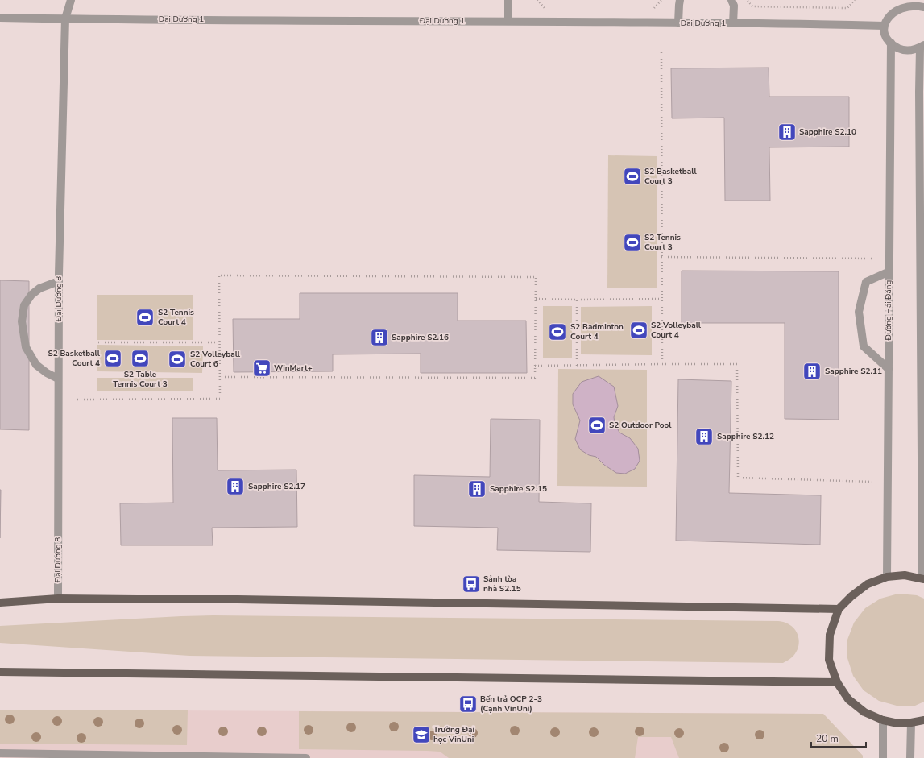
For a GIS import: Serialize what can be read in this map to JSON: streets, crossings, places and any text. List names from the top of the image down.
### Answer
{
  "streets": {
    "street": ["Đại Dương 1", "Đại Dương 8", "Đường Hải Đăng"]
  },
  "crossings": [
    ["Đại Dương 1", "Đại Dương 8"]
  ],
  "places": {
    "building": [
      "Sapphire S2.10",
      "Sapphire S2.16",
      "Sapphire S2.11",
      "Sapphire S2.12",
      "Sapphire S2.17",
      "Sapphire S2.15"
    ],
    "sports": [
      "S2 Basketball Court 3",
      "S2 Tennis Court 3",
      "S2 Tennis Court 4",
      "S2 Volleyball Court 4",
      "S2 Badminton Court 4",
      "S2 Basketball Court 4",
      "S2 Table Tennis Court 3",
      "S2 Volleyball Court 6",
      "S2 Outdoor Pool"
    ],
    "supermarket": ["WinMart+"],
    "bus stop": ["Sảnh tòa nhà S2.15", "Bến trả OCP 2-3 (Cạnh VinUni)"],
    "school or university": ["Trường Đại học VinUni"]
  },
  "scale_bar": "20 m"
}
